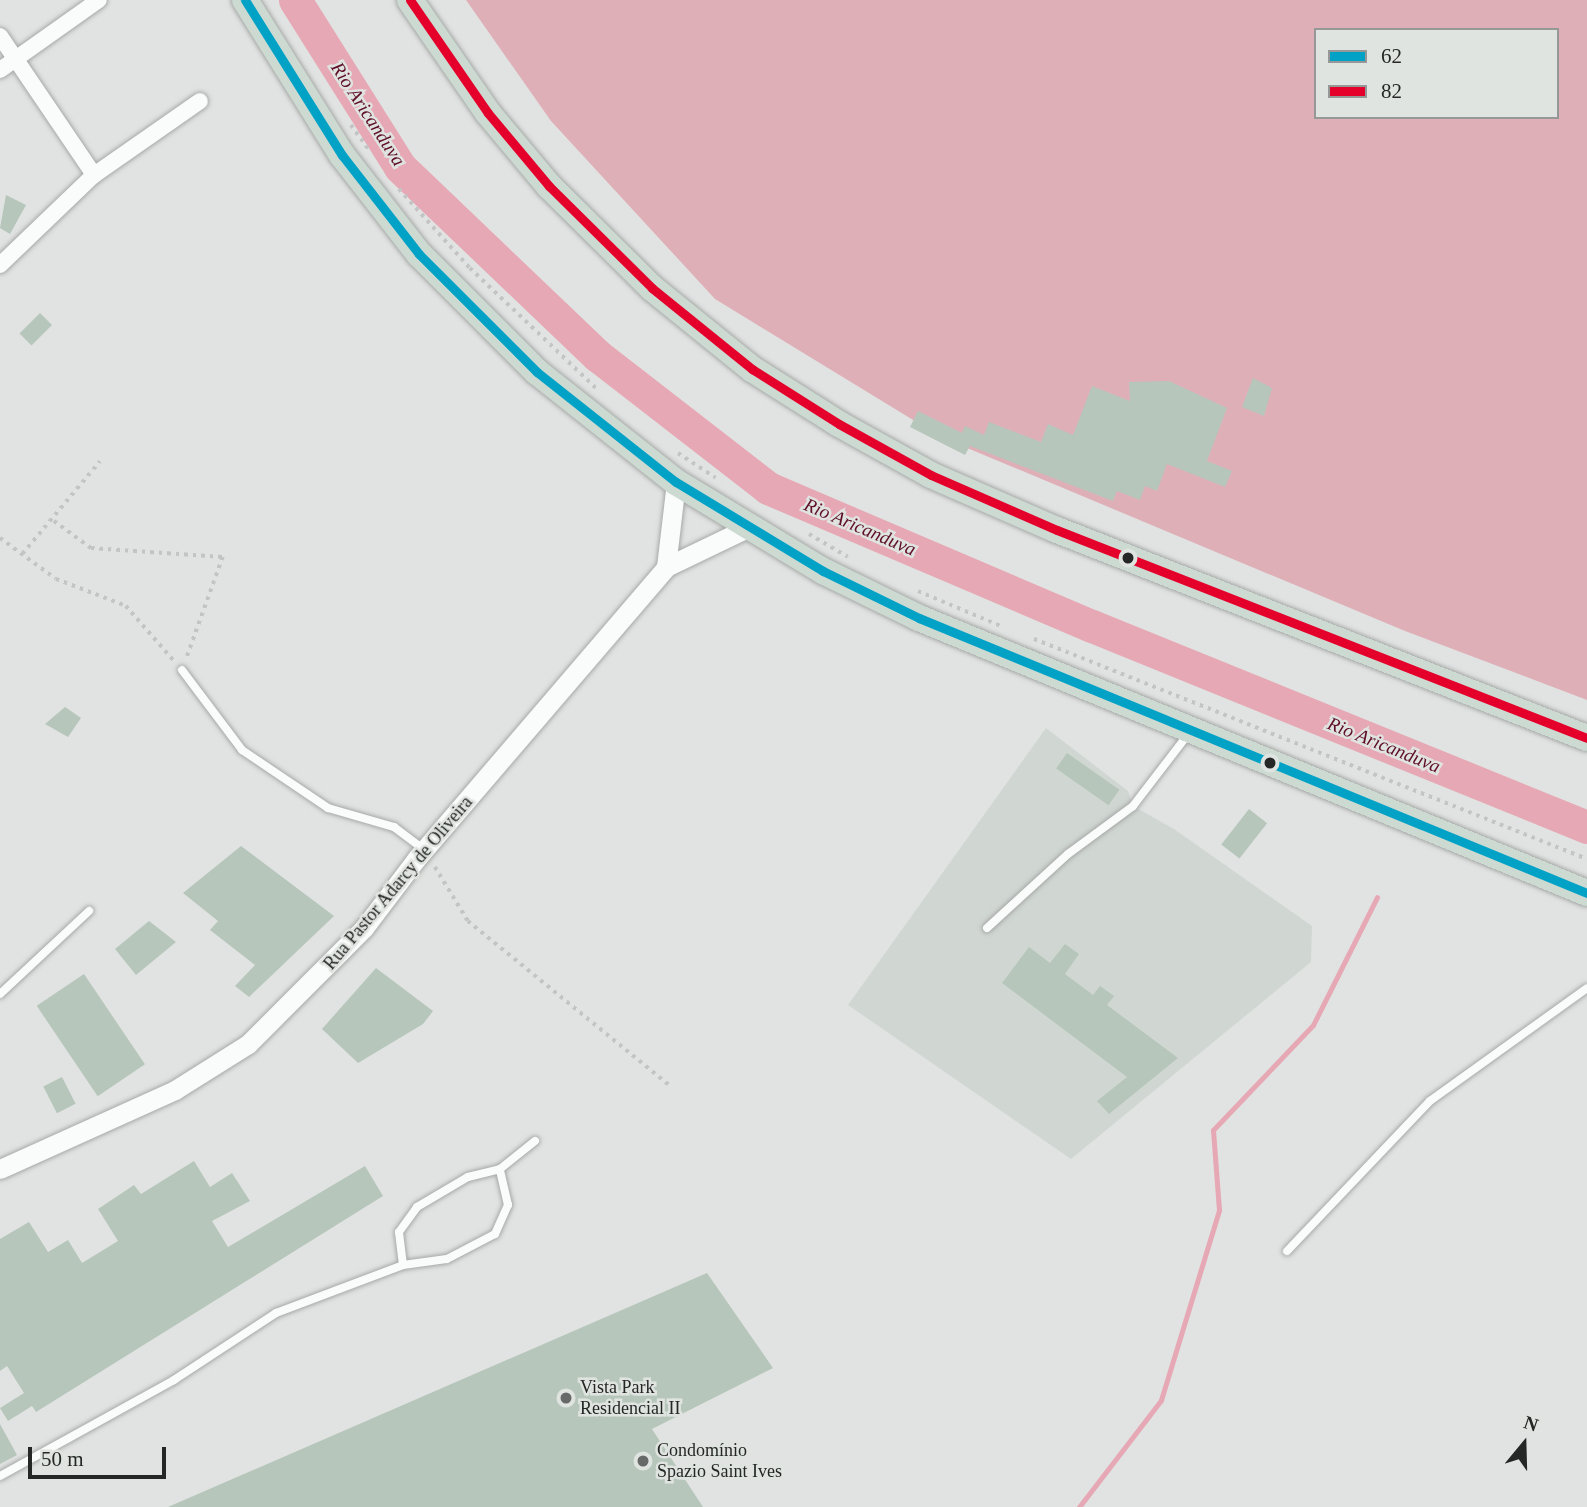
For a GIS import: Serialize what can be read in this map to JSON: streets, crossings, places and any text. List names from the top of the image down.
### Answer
{
  "streets": {
    "street": ["Rua Pastor Adarcy de Oliveira"]
  },
  "water": ["Rio Aricanduva"],
  "places": ["Vista Park Residencial II", "Condomínio Spazio Saint Ives"],
  "lines": ["transit line 62", "transit line 82"],
  "legend": ["62", "82"],
  "scale_bar": "50 m",
  "north": "top"
}
